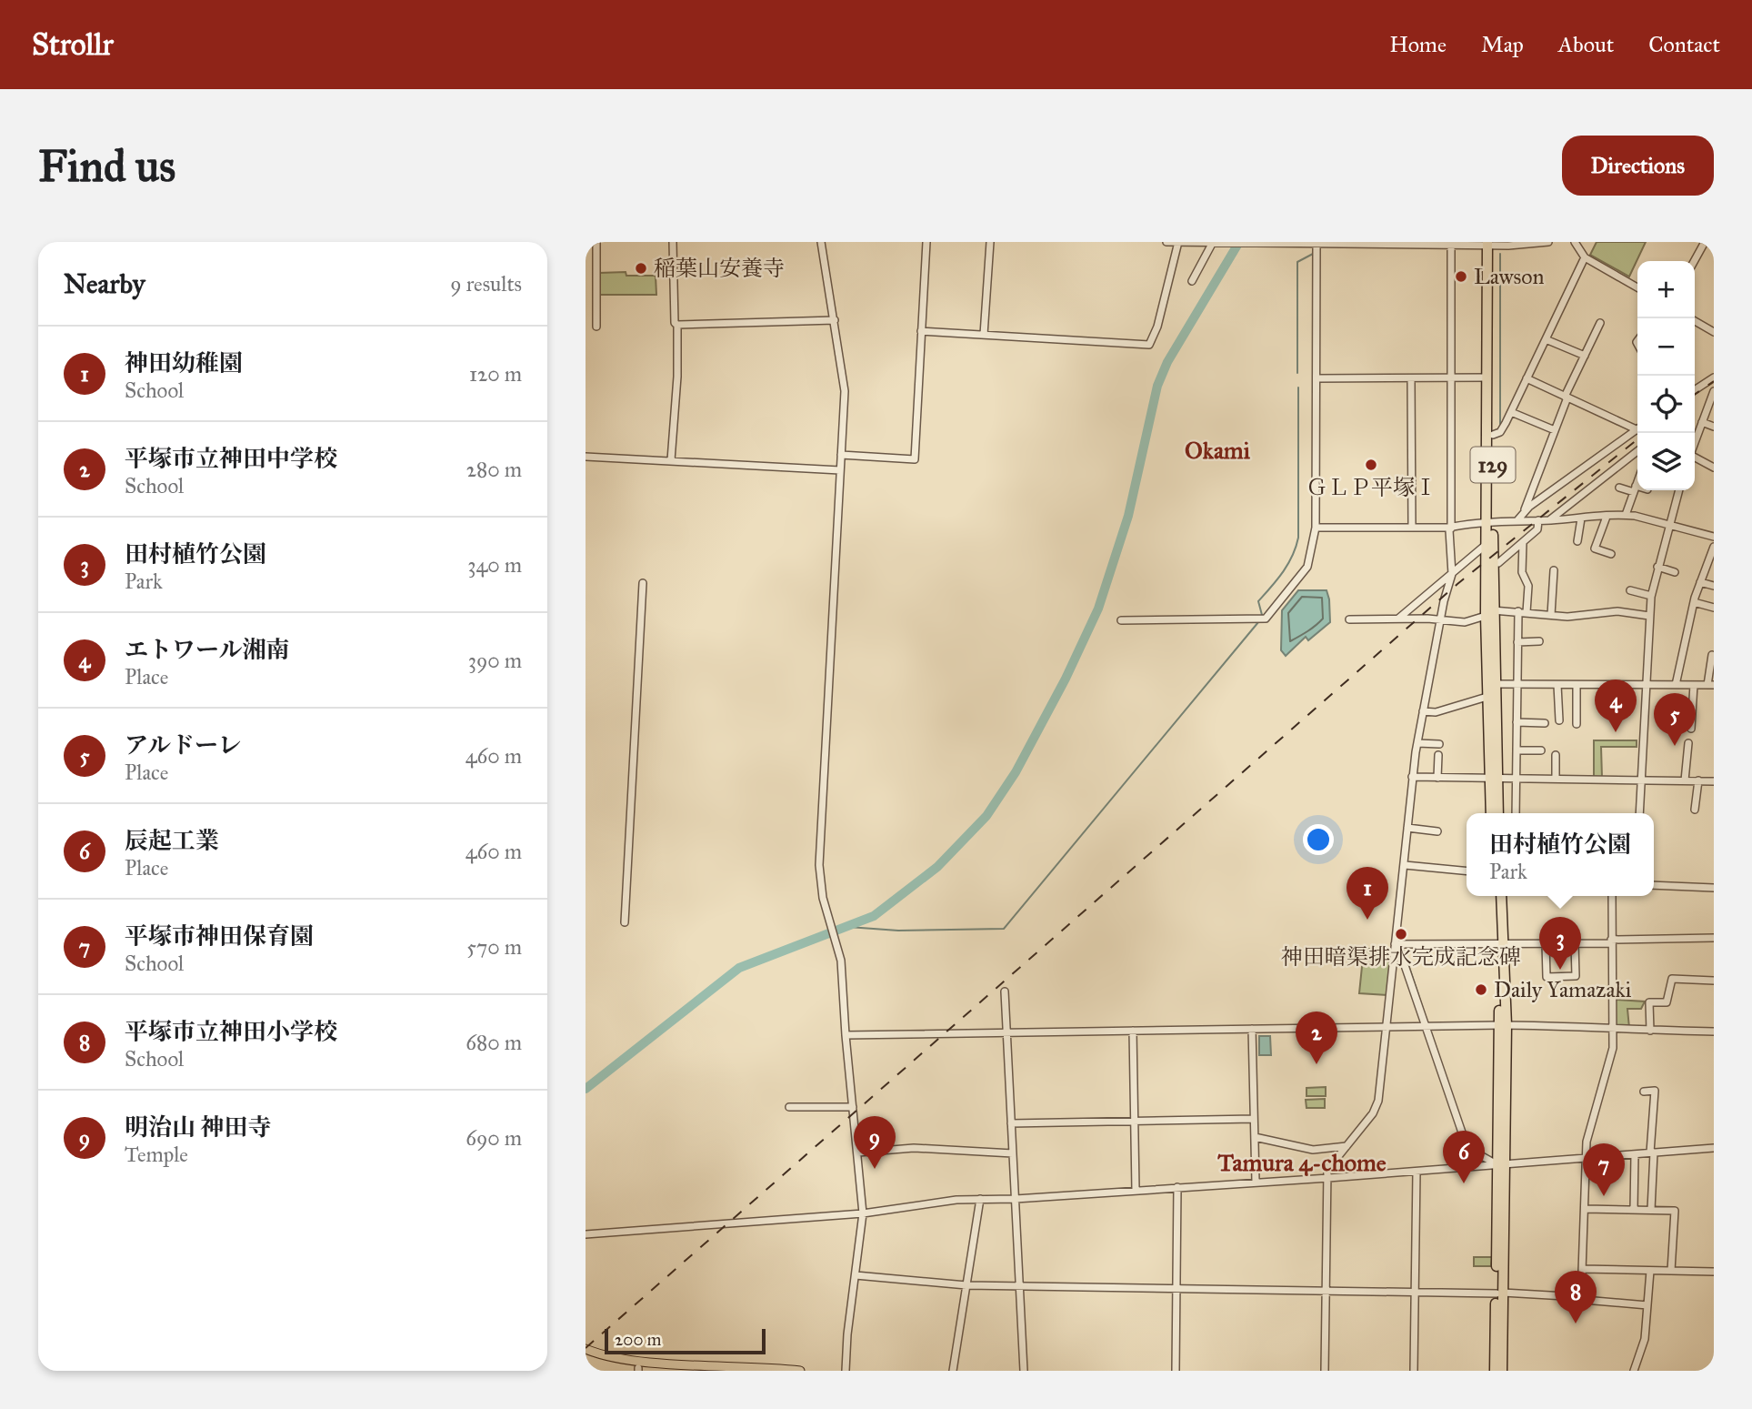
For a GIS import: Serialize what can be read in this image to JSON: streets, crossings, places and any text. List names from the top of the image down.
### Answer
{
  "streets": {
    "highway": ["129"]
  },
  "districts": ["Okami", "Tamura 4-chome"],
  "places": [
    "稲葉山安養寺",
    "Lawson",
    "ＧＬＰ平塚Ⅰ",
    "神田暗渠排水完成記念碑",
    "Daily Yamazaki"
  ],
  "scale_bar": "200 m",
  "page": {
    "header": "Strollr",
    "nav": [
      "Home",
      "Map",
      "About",
      "Contact"
    ],
    "buttons": "Directions",
    "title": "Find us",
    "heading": ["Nearby", "9 results"],
    "map_buttons": ["+", "−"],
    "list": [
      {
        "mark": "1",
        "name": "神田幼稚園",
        "note": "School",
        "value": "120 m"
      },
      {
        "mark": "2",
        "name": "平塚市立神田中学校",
        "note": "School",
        "value": "280 m"
      },
      {
        "mark": "3",
        "name": "田村植竹公園",
        "note": "Park",
        "value": "340 m"
      },
      {
        "mark": "4",
        "name": "エトワール湘南",
        "note": "Place",
        "value": "390 m"
      },
      {
        "mark": "5",
        "name": "アルドーレ",
        "note": "Place",
        "value": "460 m"
      },
      {
        "mark": "6",
        "name": "辰起工業",
        "note": "Place",
        "value": "460 m"
      },
      {
        "mark": "7",
        "name": "平塚市神田保育園",
        "note": "School",
        "value": "570 m"
      },
      {
        "mark": "8",
        "name": "平塚市立神田小学校",
        "note": "School",
        "value": "680 m"
      },
      {
        "mark": "9",
        "name": "明治山 神田寺",
        "note": "Temple",
        "value": "690 m"
      }
    ],
    "pins": [
      "4",
      "5",
      "1",
      "3",
      "2",
      "9",
      "6",
      "7",
      "8"
    ],
    "popup": ["田村植竹公園", "Park"],
    "scale": "200 m"
  }
}
